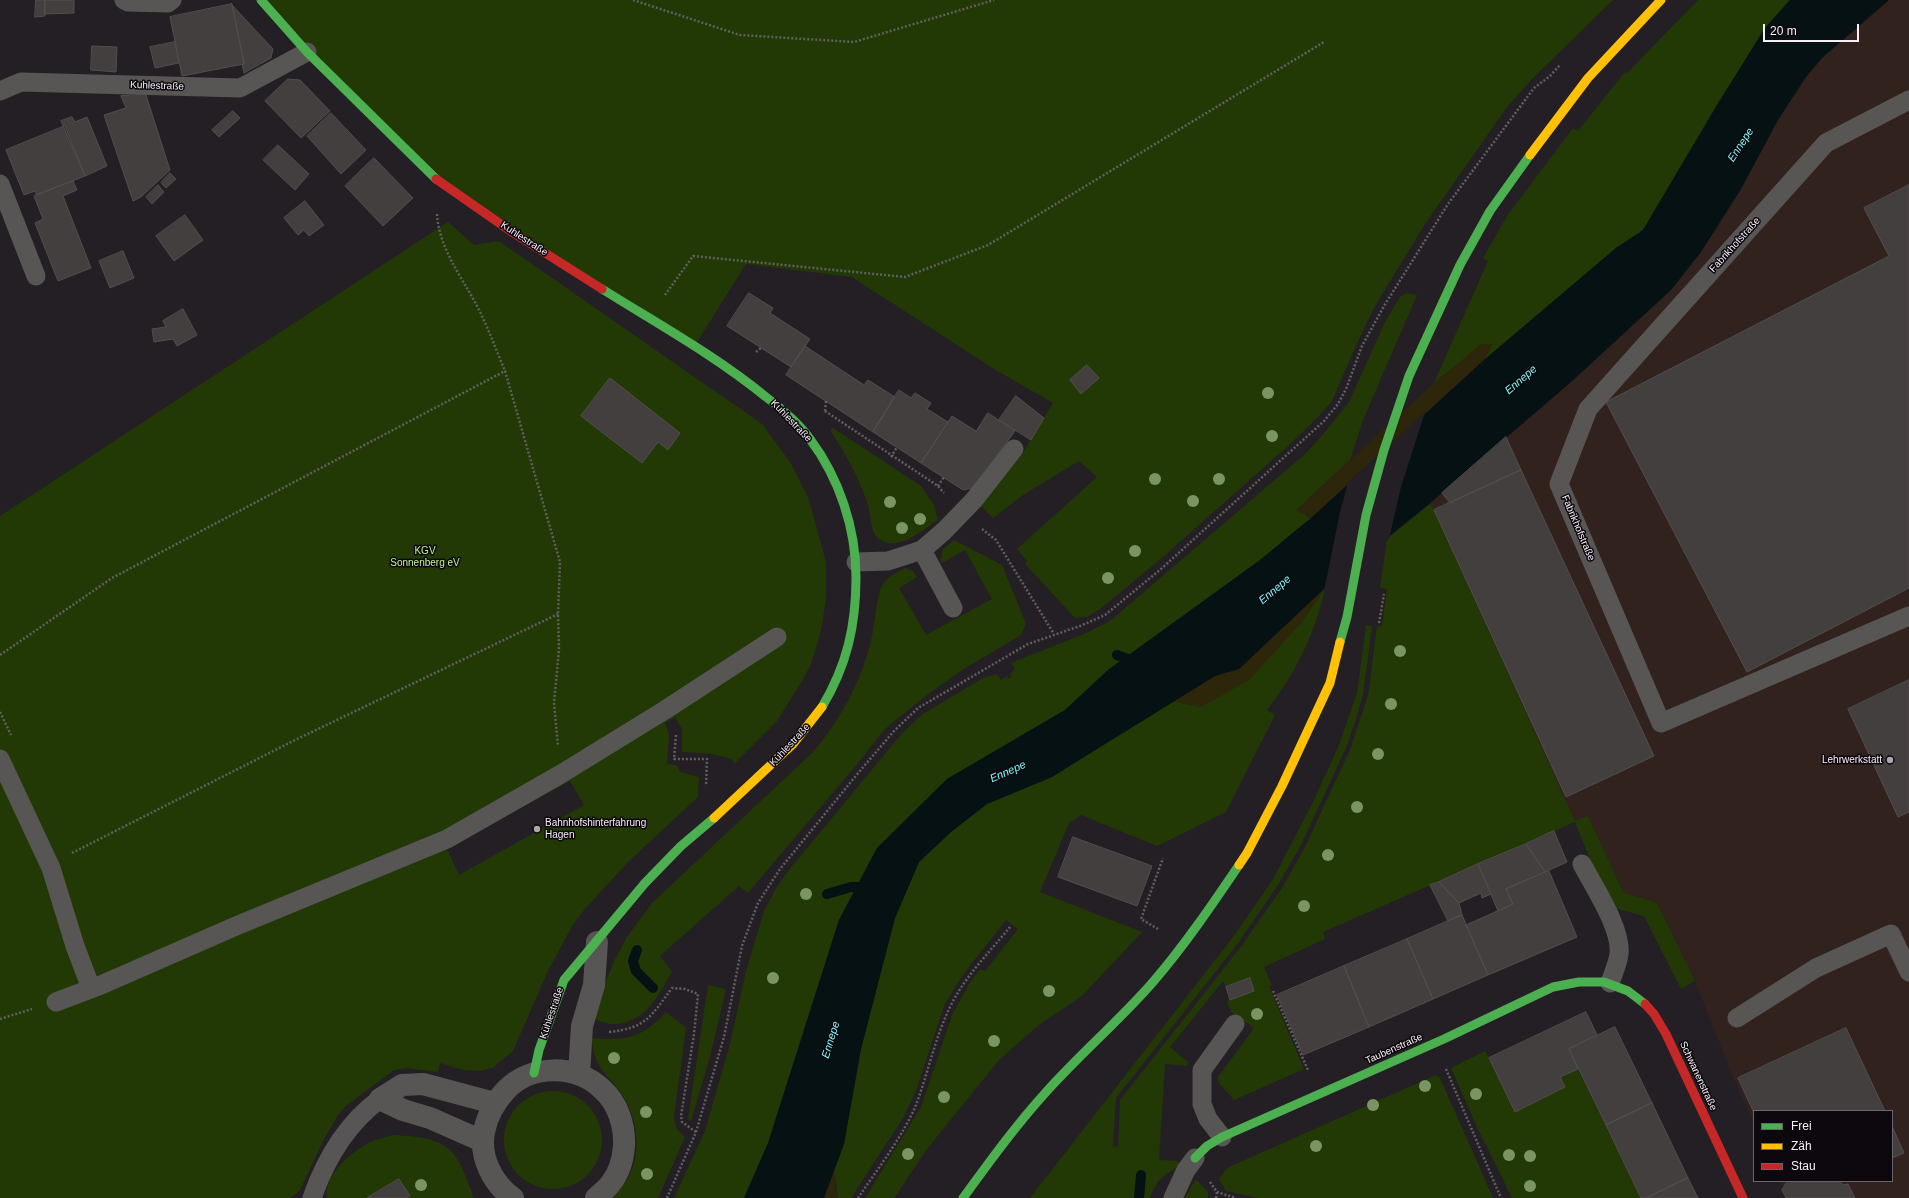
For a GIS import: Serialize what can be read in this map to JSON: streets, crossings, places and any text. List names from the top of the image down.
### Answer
{
  "streets": {
    "street": ["Kuhlestraße", "Taubenstraße", "Schwanenstraße"],
    "lane": ["Fabrikhofstraße"]
  },
  "crossings": [
    ["Taubenstraße", "Schwanenstraße"]
  ],
  "water": ["Ennepe"],
  "parks": ["KGV Sonnenberg eV"],
  "places": ["Lehrwerkstatt", "Bahnhofshinterfahrung Hagen"],
  "legend": ["Frei", "Zäh", "Stau"],
  "scale_bar": "20 m"
}
